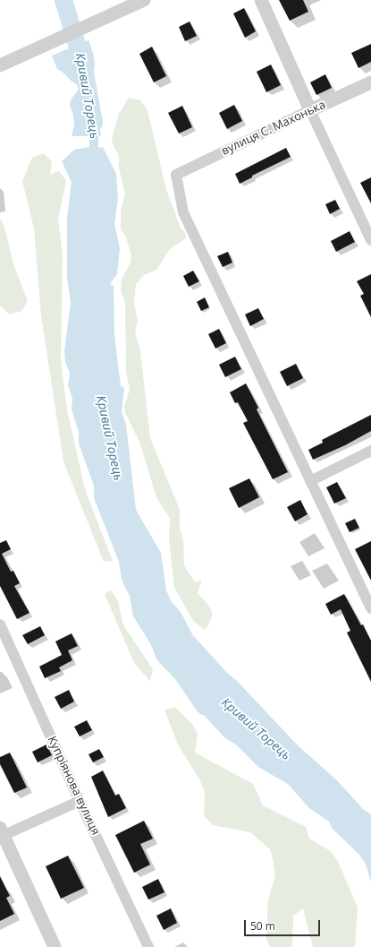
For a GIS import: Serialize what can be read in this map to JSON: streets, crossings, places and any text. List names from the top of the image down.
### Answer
{
  "streets": {
    "street": ["вулиця С. Махонька", "Купріянова вулиця"]
  },
  "water": ["Кривий Торець"],
  "scale_bar": "50 m"
}
